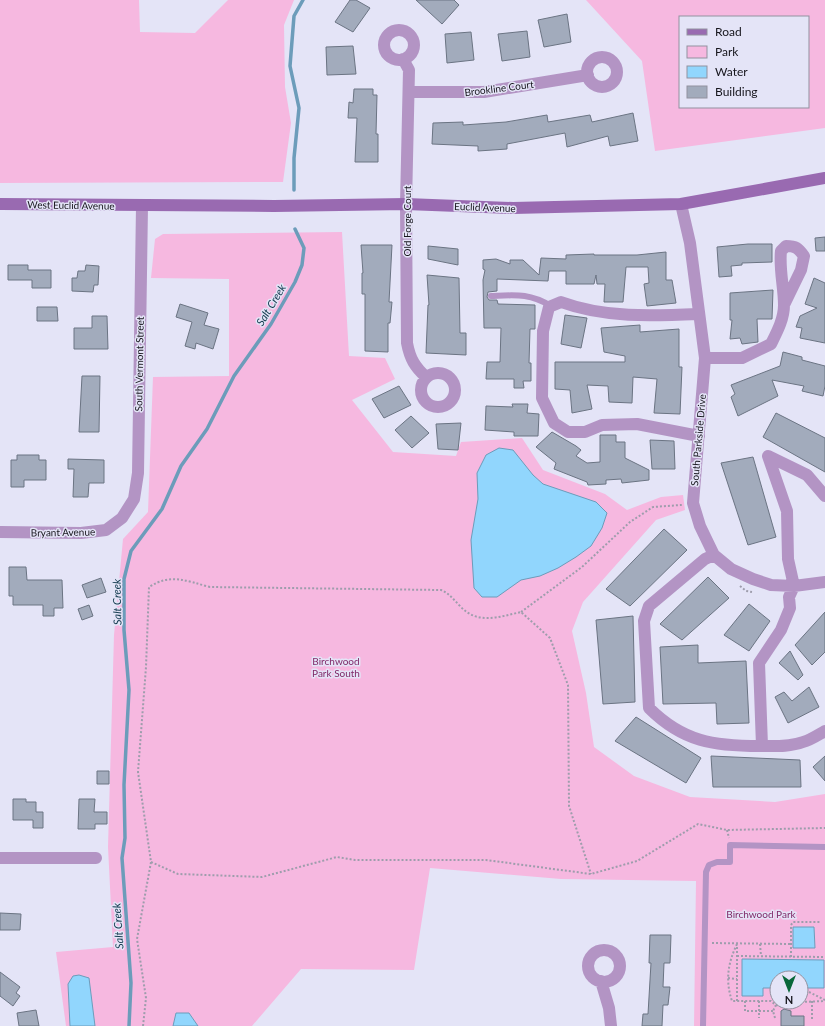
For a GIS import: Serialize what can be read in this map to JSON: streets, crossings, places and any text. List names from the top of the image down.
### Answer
{
  "streets": {
    "main road": ["West Euclid Avenue", "Euclid Avenue"],
    "street": [
      "Brookline Court",
      "Old Forge Court",
      "South Vermont Street",
      "South Parkside Drive",
      "Bryant Avenue"
    ]
  },
  "crossings": [
    ["Brookline Court", "Old Forge Court"],
    ["West Euclid Avenue", "Euclid Avenue"],
    ["West Euclid Avenue", "South Vermont Street"],
    ["Euclid Avenue", "Old Forge Court"],
    ["Euclid Avenue", "South Vermont Street"],
    ["Euclid Avenue", "South Parkside Drive"],
    ["South Vermont Street", "Bryant Avenue"]
  ],
  "water": ["Salt Creek"],
  "parks": ["Birchwood Park South", "Birchwood Park"],
  "legend": [
    "Road",
    "Park",
    "Water",
    "Building"
  ],
  "north": "bottom"
}
